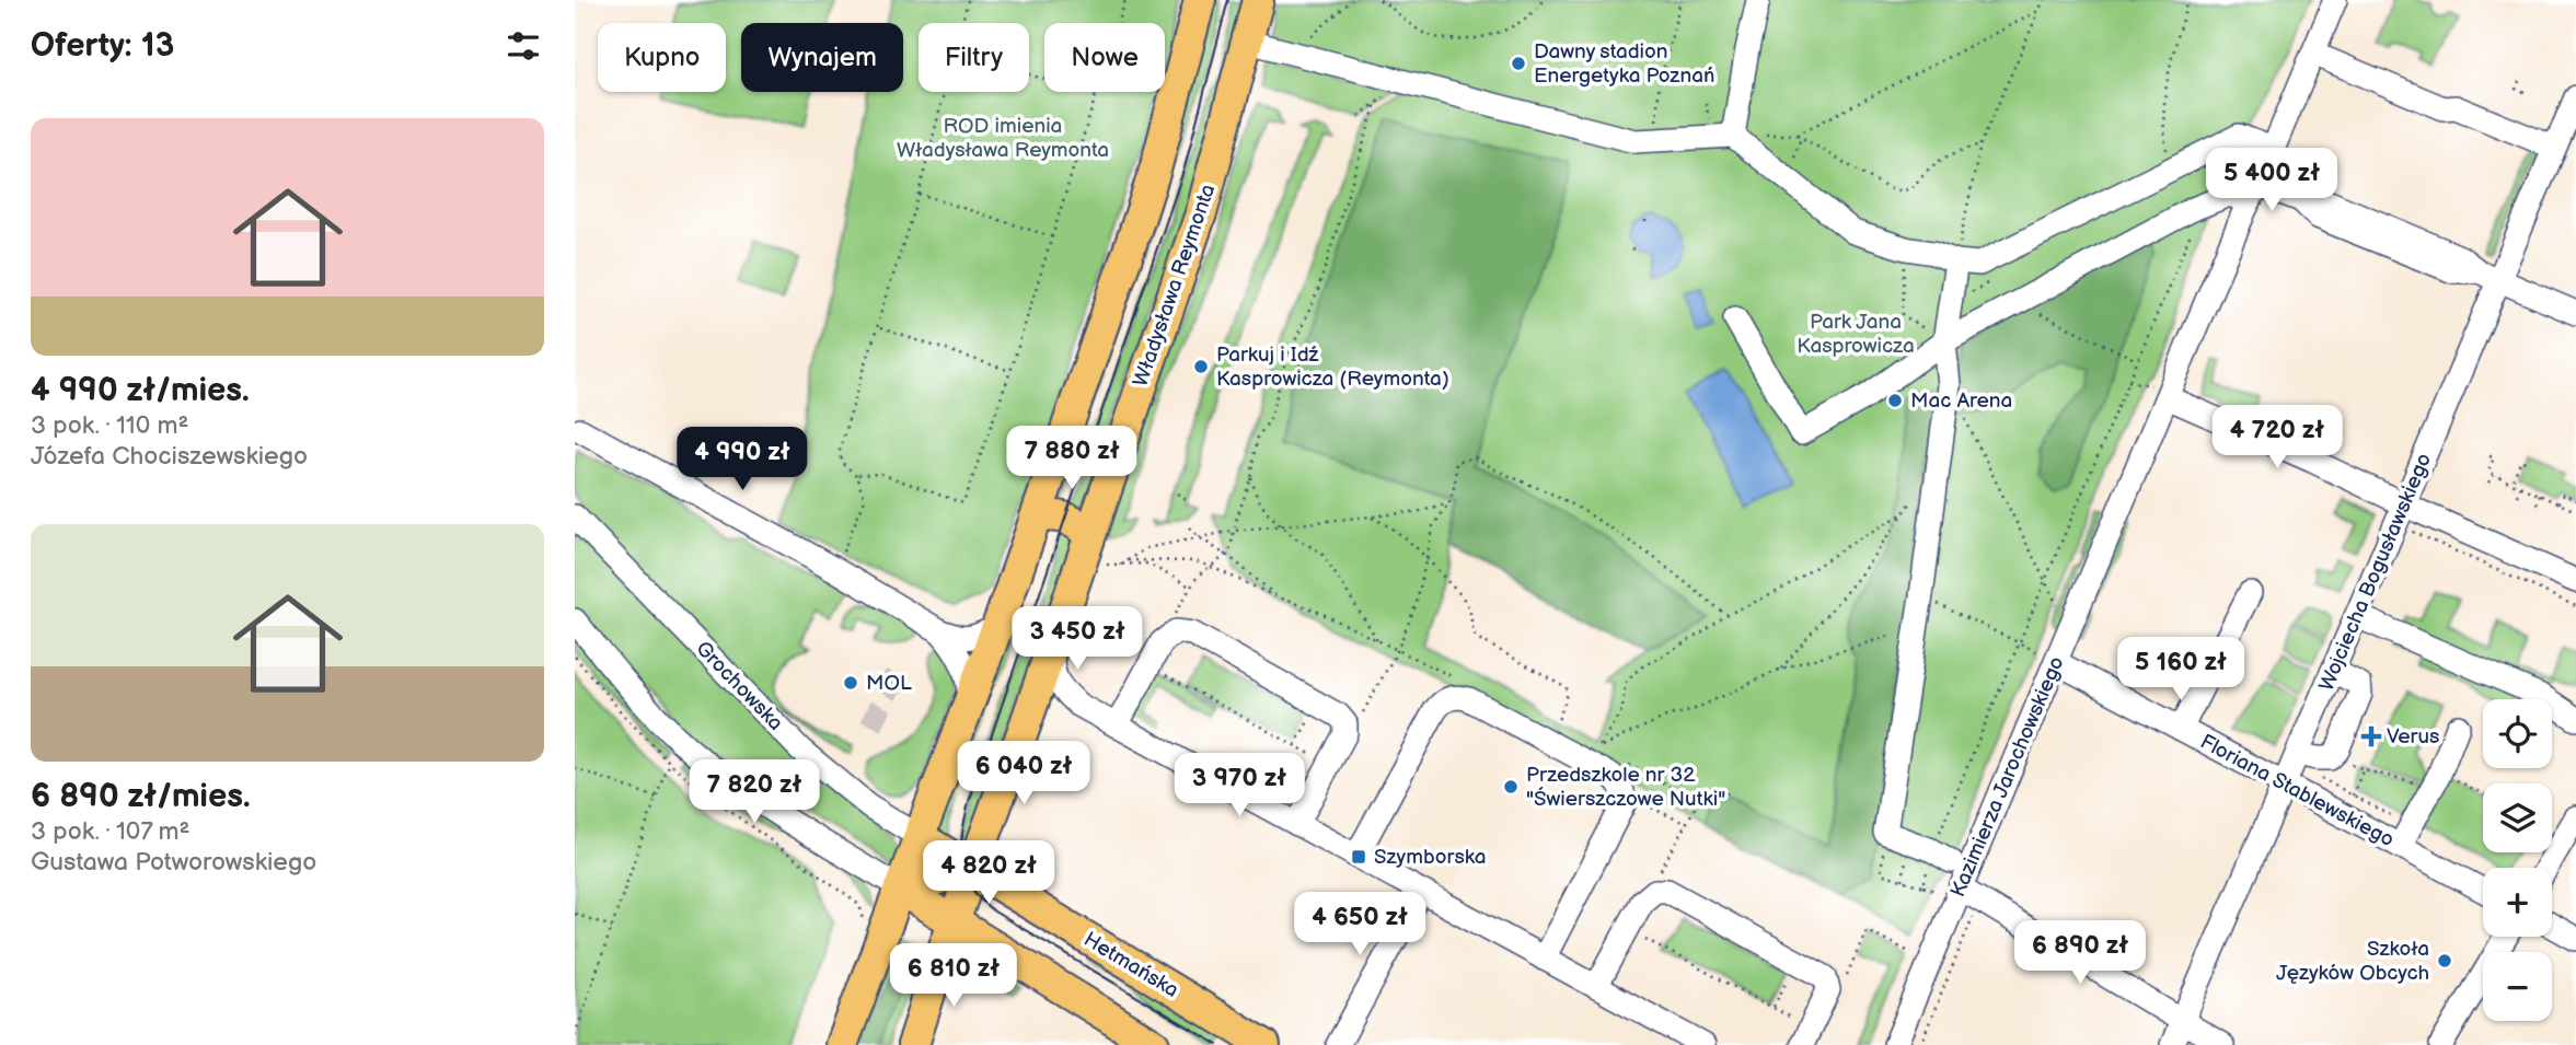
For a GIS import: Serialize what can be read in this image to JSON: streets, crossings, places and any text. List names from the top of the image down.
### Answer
{
  "streets": {
    "main road": ["Władysława Reymonta", "Hetmańska"],
    "street": [
      "Wojciecha Bogusławskiego",
      "Grochowska",
      "Kazimierza Jarochowskiego",
      "Floriana Stablewskiego"
    ]
  },
  "crossings": [
    ["Władysława Reymonta", "Hetmańska"],
    ["Wojciecha Bogusławskiego", "Floriana Stablewskiego"],
    ["Grochowska", "Hetmańska"],
    ["Kazimierza Jarochowskiego", "Floriana Stablewskiego"]
  ],
  "parks": ["ROD imienia Władysława Reymonta", "Park Jana Kasprowicza"],
  "places": {
    "other": [
      "Dawny stadion Energetyka Poznań",
      "Parkuj i Idź Kasprowicza (Reymonta)",
      "Mac Arena",
      "MOL",
      "Przedszkole nr 32 \"Świerszczowe Nutki\"",
      "Szkoła Języków Obcych"
    ],
    "health": ["Verus"],
    "transit": ["Szymborska"]
  },
  "page": {
    "heading": "Oferty: 13",
    "chip": [
      "Kupno",
      "Wynajem",
      "Filtry",
      "Nowe"
    ],
    "list": [
      {
        "name": "4 990 zł/mies.",
        "note": "3 pok. · 110 m² · Józefa Chociszewskiego"
      },
      {
        "name": "6 890 zł/mies.",
        "note": "3 pok. · 107 m² · Gustawa Potworowskiego"
      }
    ],
    "price": [
      "5 400 zł",
      "4 720 zł",
      "7 880 zł",
      "4 990 zł",
      "3 450 zł",
      "5 160 zł",
      "6 040 zł",
      "3 970 zł",
      "7 820 zł",
      "4 820 zł",
      "4 650 zł",
      "6 890 zł",
      "6 810 zł"
    ],
    "map_buttons": ["+", "−"]
  }
}
